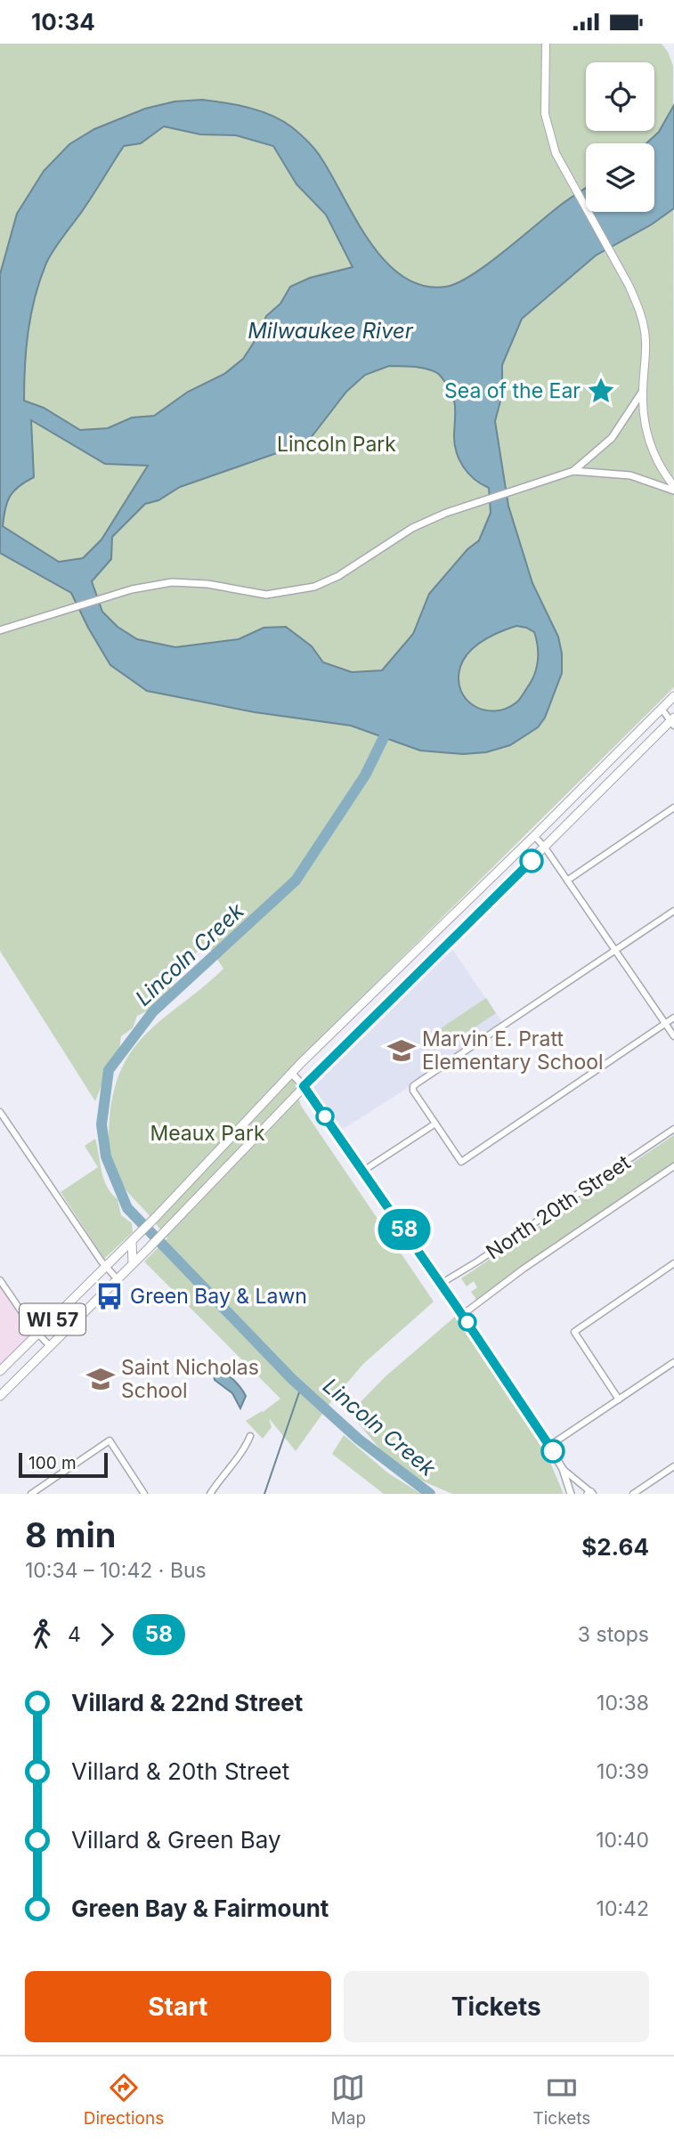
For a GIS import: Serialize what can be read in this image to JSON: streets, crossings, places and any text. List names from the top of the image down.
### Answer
{
  "streets": {
    "main road": ["WI 57"],
    "street": ["North 20th Street"]
  },
  "water": ["Milwaukee River", "Lincoln Creek"],
  "parks": ["Lincoln Park", "Meaux Park"],
  "places": {
    "place": ["Sea of the Ear"],
    "school or university": ["Marvin E. Pratt Elementary School", "Saint Nicholas School"],
    "bus stop": ["Green Bay & Lawn"]
  },
  "lines": ["bus line 58"],
  "scale_bar": "100 m",
  "page": {
    "status": "10:34",
    "on_map": "58",
    "scale": "100 m",
    "heading": ["8 min", "10:34 – 10:42 · Bus", "$2.64"],
    "legs": ["4", "58", "3 stops"],
    "list": [
      {
        "name": "Villard & 22nd Street",
        "value": "10:38"
      },
      {
        "name": "Villard & 20th Street",
        "value": "10:39"
      },
      {
        "name": "Villard & Green Bay",
        "value": "10:40"
      },
      {
        "name": "Green Bay & Fairmount",
        "value": "10:42"
      }
    ],
    "buttons": ["Start", "Tickets"],
    "tabs": ["Directions", "Map", "Tickets"]
  }
}
